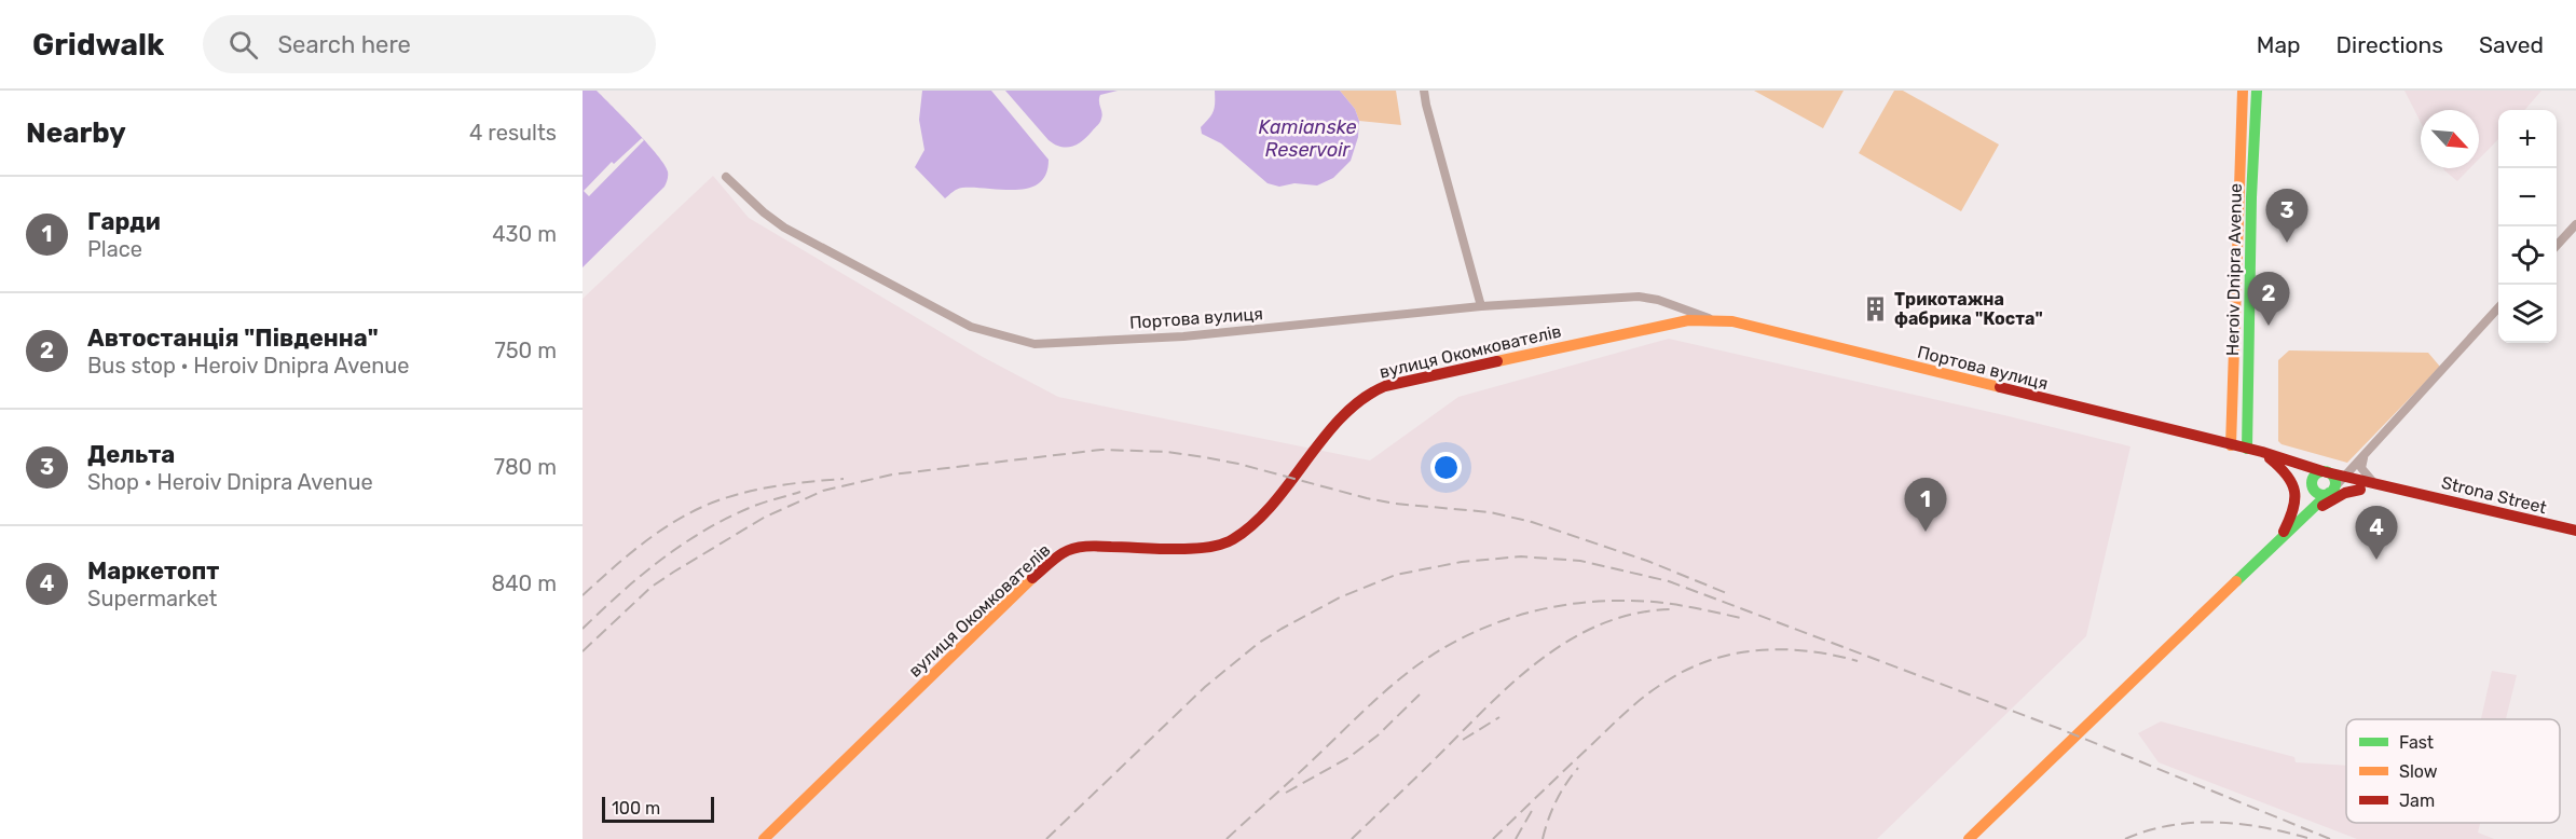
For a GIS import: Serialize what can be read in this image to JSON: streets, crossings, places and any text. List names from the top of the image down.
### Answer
{
  "streets": {
    "street": [
      "Heroiv Dnipra Avenue",
      "Портова вулиця",
      "вулиця Окомкователів",
      "Strona Street"
    ]
  },
  "crossings": [
    ["Heroiv Dnipra Avenue", "Портова вулиця"],
    ["Портова вулиця", "вулиця Окомкователів"]
  ],
  "water": ["Kamianske Reservoir"],
  "places": {
    "building": ["Трикотажна фабрика \"Коста\""]
  },
  "legend": ["Fast", "Slow", "Jam"],
  "scale_bar": "100 m",
  "north": "bottom right",
  "page": {
    "header": "Gridwalk",
    "search": "Search here",
    "nav": ["Map", "Directions", "Saved"],
    "heading": ["Nearby", "4 results"],
    "map_buttons": ["+", "−"],
    "list": [
      {
        "mark": "1",
        "name": "Гарди",
        "note": "Place",
        "value": "430 m"
      },
      {
        "mark": "2",
        "name": "Автостанція \"Південна\"",
        "note": "Bus stop · Heroiv Dnipra Avenue",
        "value": "750 m"
      },
      {
        "mark": "3",
        "name": "Дельта",
        "note": "Shop · Heroiv Dnipra Avenue",
        "value": "780 m"
      },
      {
        "mark": "4",
        "name": "Маркетопт",
        "note": "Supermarket",
        "value": "840 m"
      }
    ],
    "pins": [
      "3",
      "2",
      "1",
      "4"
    ],
    "scale": "100 m"
  }
}
